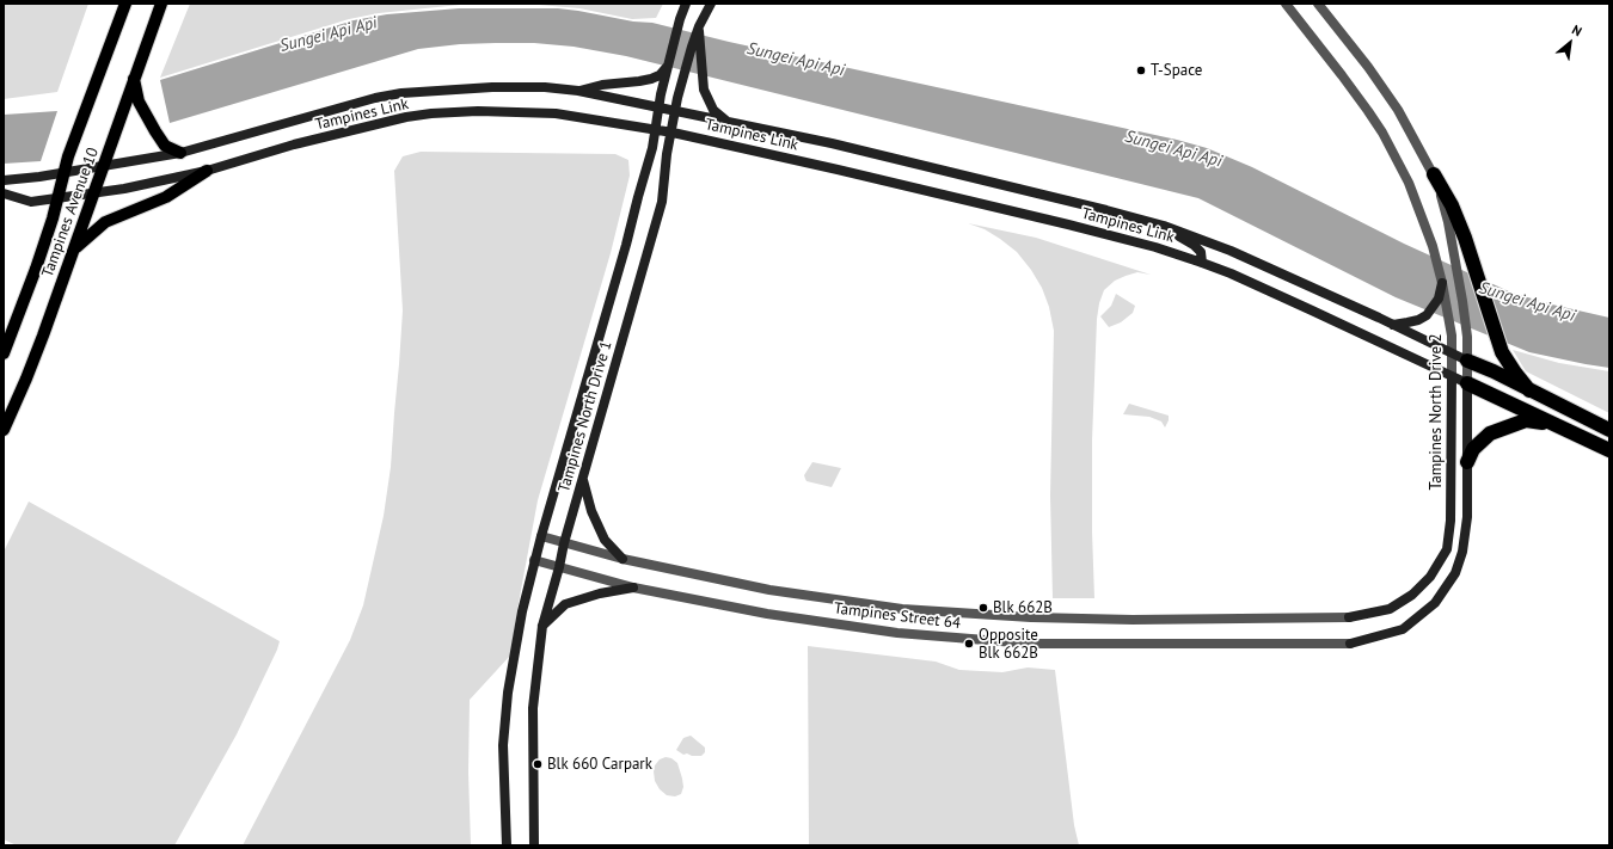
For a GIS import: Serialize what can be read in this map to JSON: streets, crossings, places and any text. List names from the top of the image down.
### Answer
{
  "streets": {
    "main road": ["Tampines Avenue 10"],
    "street": [
      "Tampines Link",
      "Tampines North Drive 2",
      "Tampines North Drive 1",
      "Tampines Street 64"
    ]
  },
  "crossings": [
    ["Tampines Link", "Tampines Avenue 10"],
    ["Tampines Link", "Tampines North Drive 2"],
    ["Tampines Link", "Tampines North Drive 1"],
    ["Tampines North Drive 2", "Tampines Street 64"],
    ["Tampines North Drive 1", "Tampines Street 64"]
  ],
  "water": ["Sungei Api Api"],
  "places": [
    "T-Space",
    "Blk 662B",
    "Opposite Blk 662B",
    "Blk 660 Carpark"
  ],
  "north": "top right"
}
